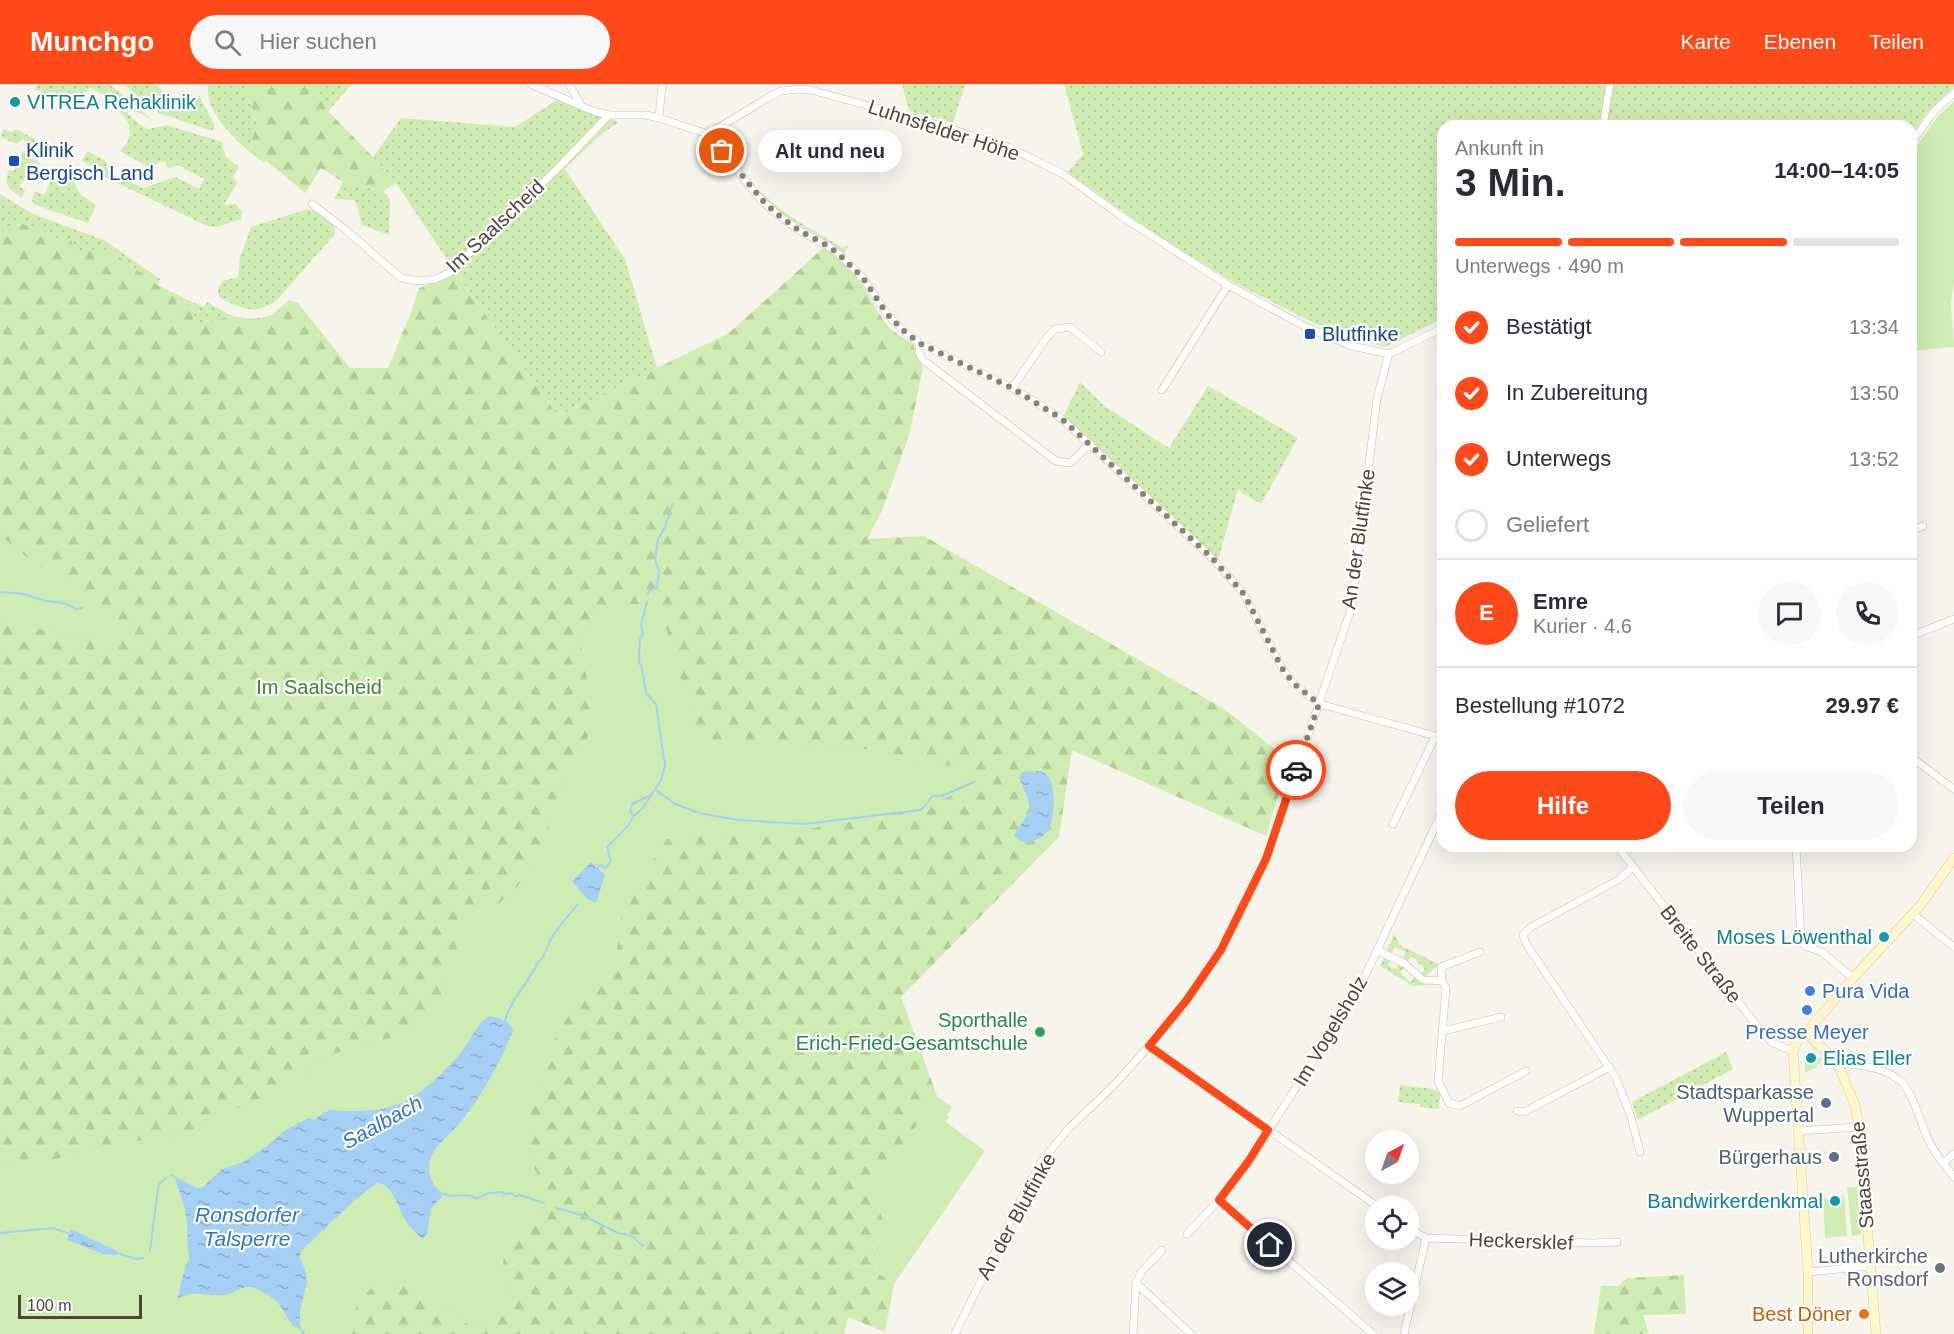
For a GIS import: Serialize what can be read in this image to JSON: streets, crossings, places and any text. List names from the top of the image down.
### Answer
{
  "streets": {
    "main road": ["Staasstraße"],
    "street": [
      "Luhnsfelder Höhe",
      "Im Saalscheid",
      "An der Blutfinke",
      "Breite Straße",
      "Im Vogelsholz",
      "Heckersklef"
    ]
  },
  "crossings": [
    ["Luhnsfelder Höhe", "An der Blutfinke"]
  ],
  "water": ["Saalbach", "Ronsdorfer Talsperre"],
  "parks": ["Im Saalscheid"],
  "places": {
    "other": [
      "VITREA Rehaklinik",
      "Alt und neu",
      "Moses Löwenthal",
      "Pura Vida",
      "Presse Meyer",
      "Sporthalle Erich-Fried-Gesamtschule",
      "Elias Eller",
      "Stadtsparkasse Wuppertal",
      "Bürgerhaus",
      "Bandwirkerdenkmal",
      "Lutherkirche Ronsdorf",
      "Best Döner"
    ],
    "transit": ["Klinik Bergisch Land", "Blutfinke"]
  },
  "scale_bar": "100 m",
  "north": "top right",
  "page": {
    "header": "Munchgo",
    "search": "Hier suchen",
    "nav": ["Karte", "Ebenen", "Teilen"],
    "heading": ["3 Min.", "Ankunft in", "14:00–14:05"],
    "panel": [
      "Emre",
      "Kurier · 4.6",
      "Bestellung #1072",
      "29.97 €"
    ],
    "bubble": "Alt und neu",
    "bar": "Unterwegs · 490 m",
    "list": [
      ["Bestätigt", "13:34"],
      ["In Zubereitung", "13:50"],
      ["Unterwegs", "13:52"],
      "Geliefert"
    ],
    "round": "E",
    "buttons": ["Hilfe", "Teilen"],
    "scale": "100 m"
  }
}
